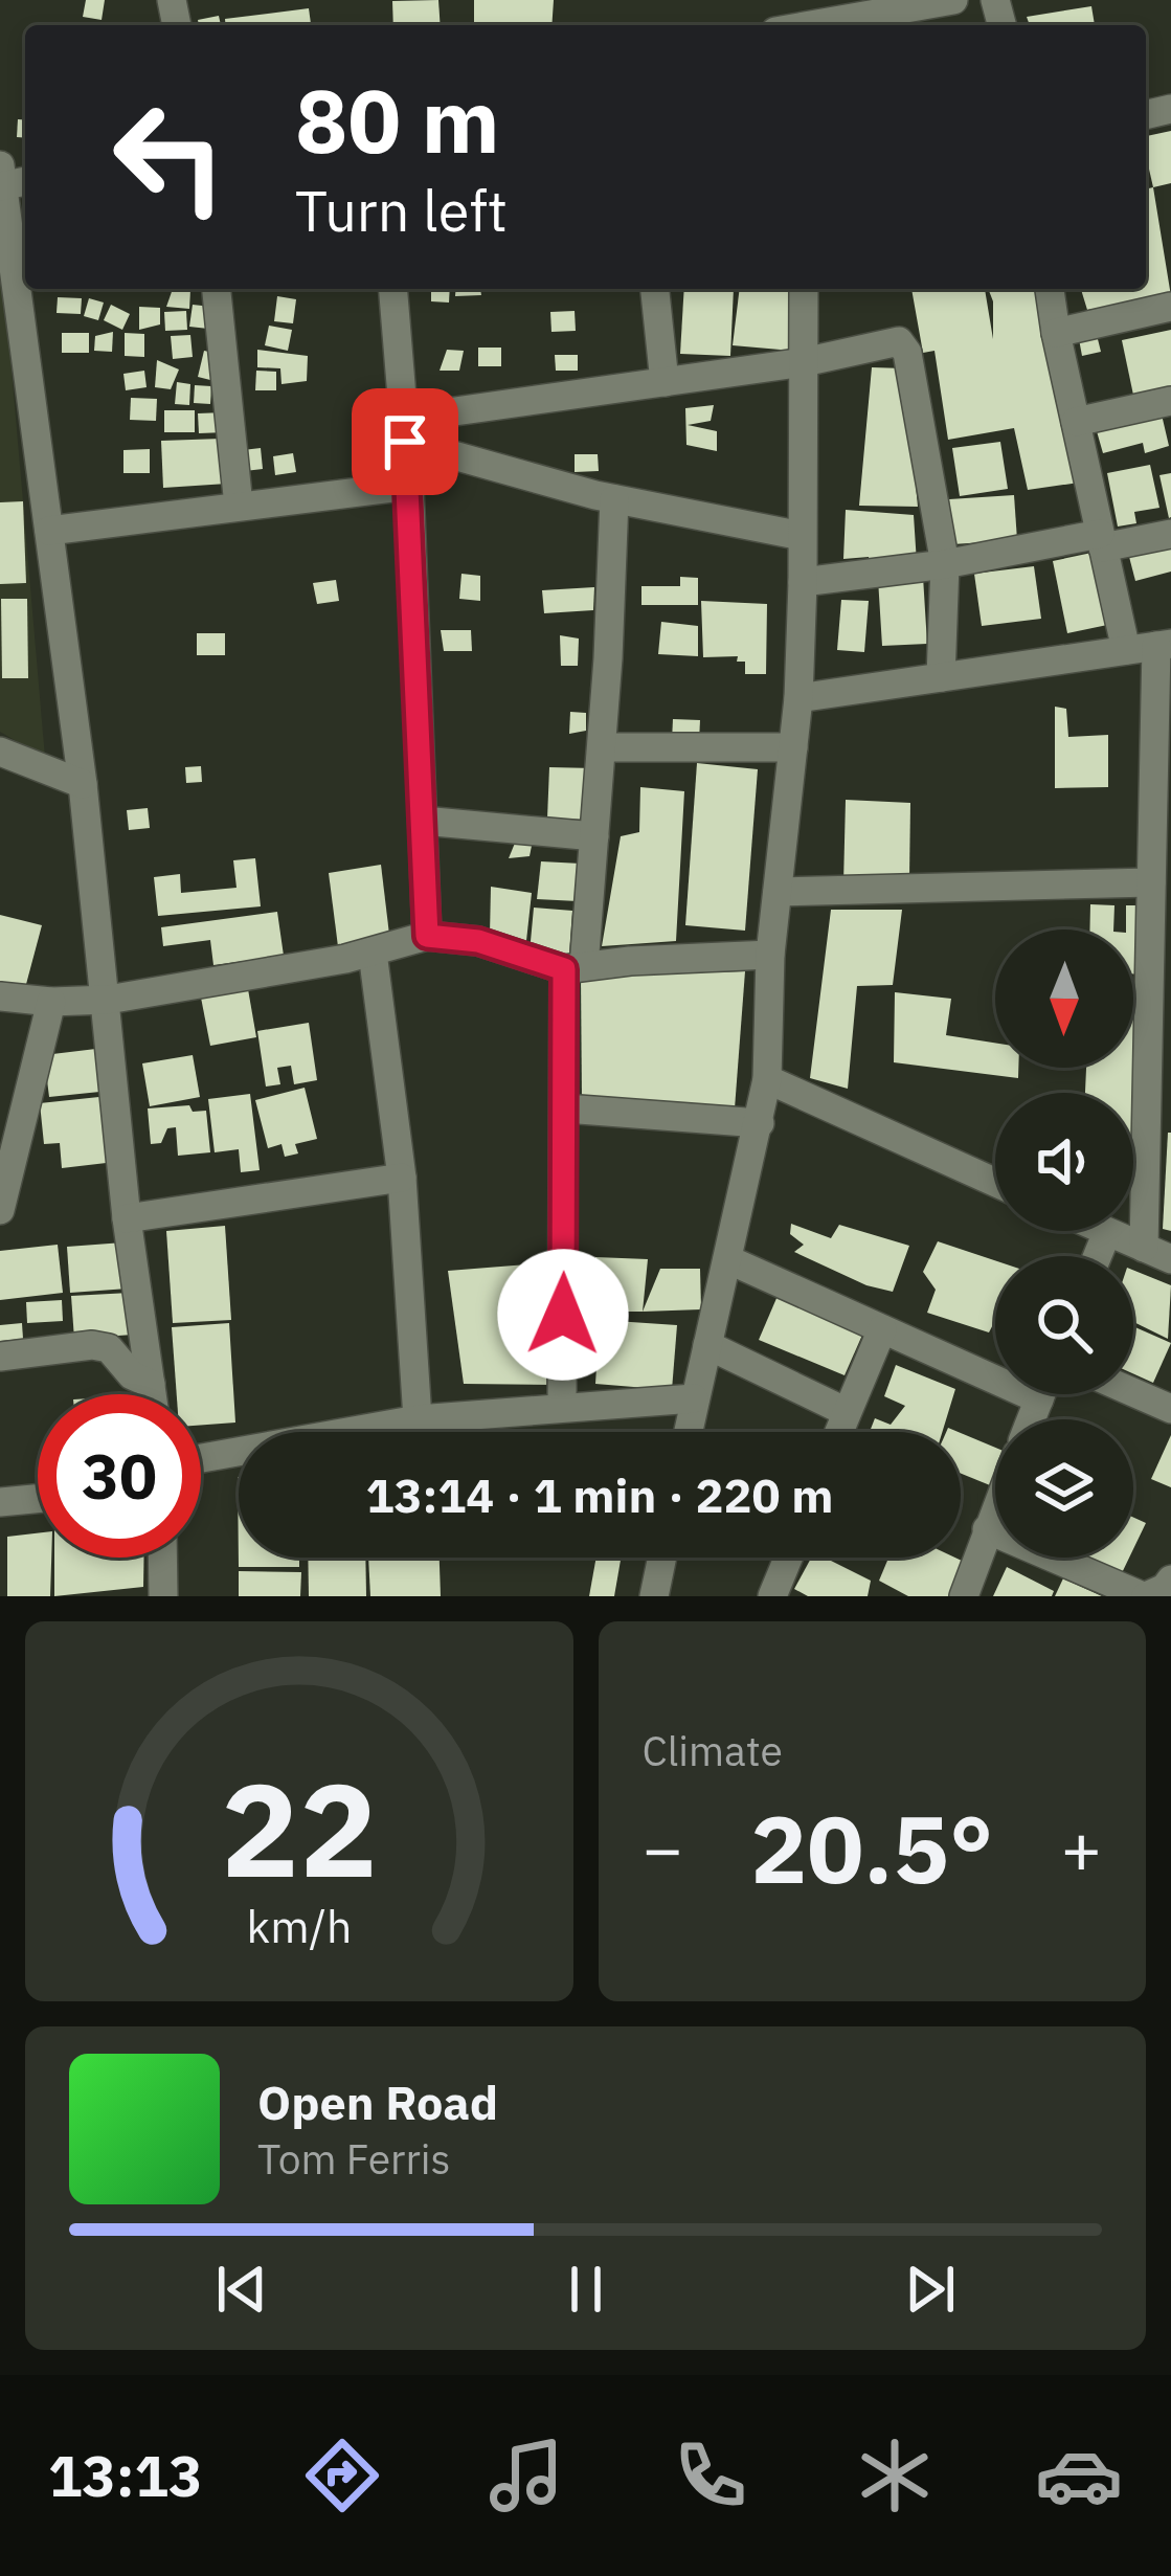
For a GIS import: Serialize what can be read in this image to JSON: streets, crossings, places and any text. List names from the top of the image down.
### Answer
{
  "north": "bottom",
  "page": {
    "turn": ["80 m", "Turn left"],
    "limit": "30",
    "trip": "13:14 · 1 min · 220 m",
    "tile": "Climate",
    "heat": ["−", "20.5°", "+"],
    "song": ["Open Road", "Tom Ferris"],
    "tabs": "13:13",
    "gauge": ["22", "km/h"]
  }
}
